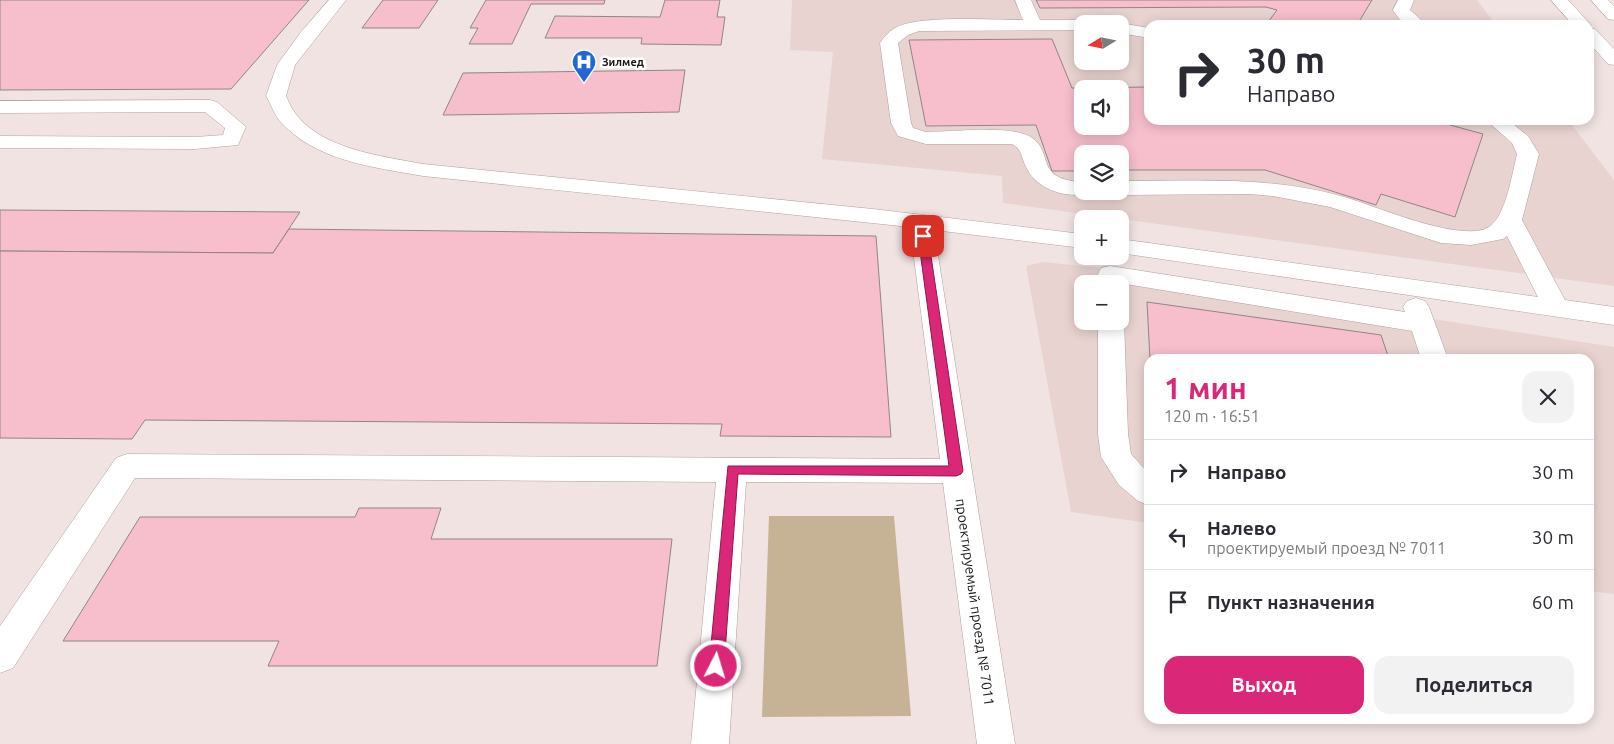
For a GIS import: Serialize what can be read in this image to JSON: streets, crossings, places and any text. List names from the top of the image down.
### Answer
{
  "streets": {
    "street": ["проектируемый проезд № 7011"]
  },
  "places": {
    "hospital": ["Зилмед"]
  },
  "north": "left",
  "page": {
    "map_buttons": ["+", "−"],
    "turn": ["30 m", "Направо"],
    "heading": ["1 мин", "120 m · 16:51"],
    "list": [
      {
        "name": "Направо",
        "value": "30 m"
      },
      {
        "name": "Налево",
        "note": "проектируемый проезд № 7011",
        "value": "30 m"
      },
      {
        "name": "Пункт назначения",
        "value": "60 m"
      }
    ],
    "buttons": ["Выход", "Поделиться"]
  }
}
